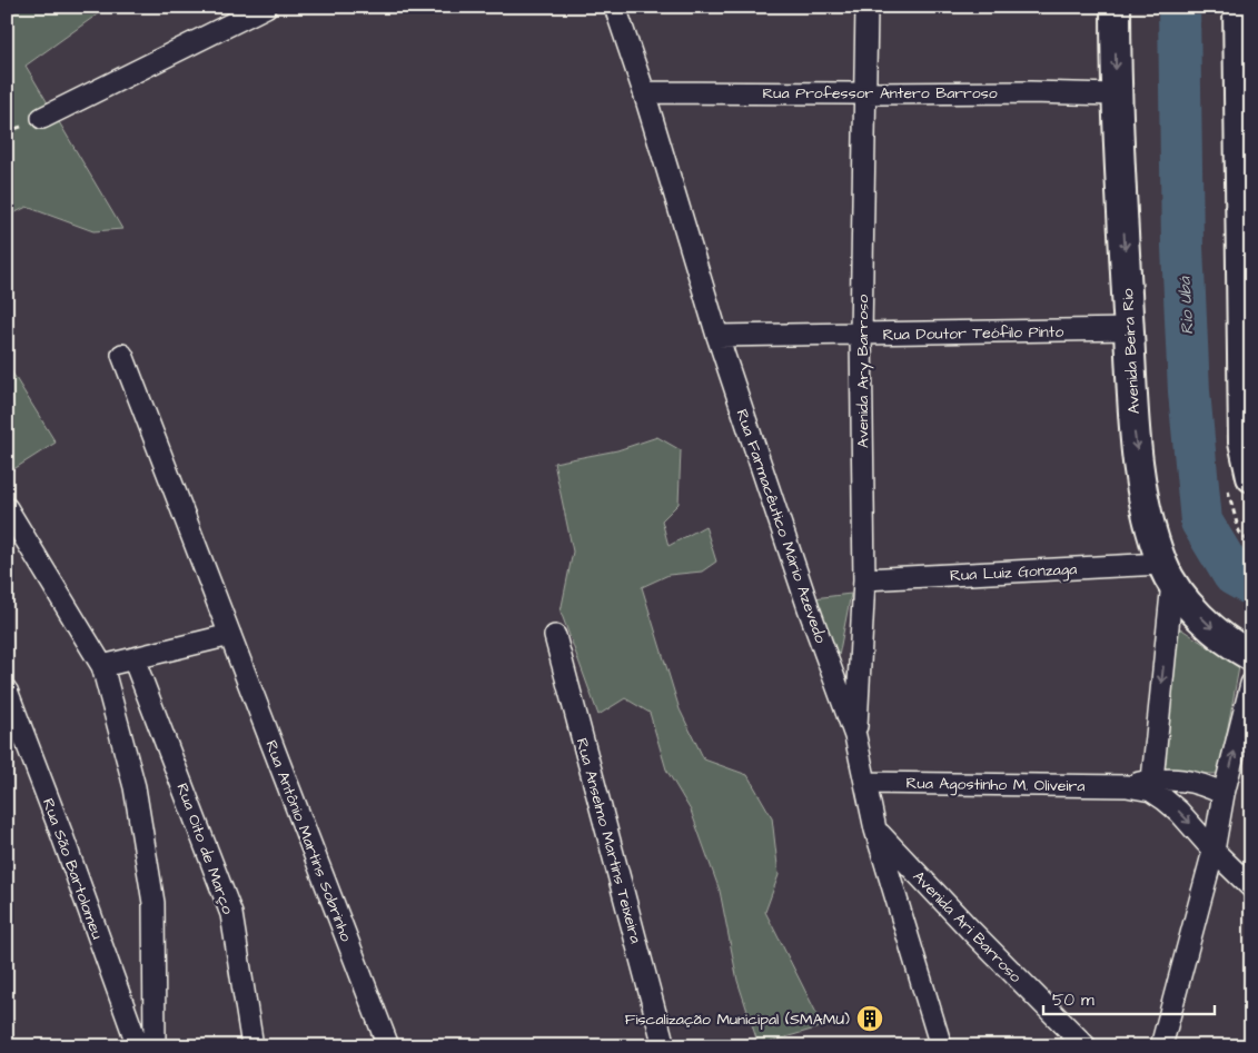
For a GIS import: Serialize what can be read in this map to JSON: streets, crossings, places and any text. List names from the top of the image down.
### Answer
{
  "streets": {
    "main road": ["Avenida Beira Rio"],
    "street": [
      "Rua Professor Antero Barroso",
      "Rua Doutor Teófilo Pinto",
      "Avenida Ary Barroso",
      "Rua Farmacêutico Mário Azevedo",
      "Rua Luiz Gonzaga",
      "Rua Agostinho M. Oliveira",
      "Rua Antônio Martins Sobrinho",
      "Rua Anselmo Martins Teixeira",
      "Rua Oito de Março",
      "Rua São Bartolomeu",
      "Avenida Ari Barroso"
    ]
  },
  "crossings": [
    ["Rua Professor Antero Barroso", "Avenida Beira Rio"],
    ["Rua Professor Antero Barroso", "Avenida Ary Barroso"],
    ["Rua Professor Antero Barroso", "Rua Farmacêutico Mário Azevedo"],
    ["Rua Doutor Teófilo Pinto", "Avenida Beira Rio"],
    ["Rua Doutor Teófilo Pinto", "Avenida Ary Barroso"],
    ["Rua Doutor Teófilo Pinto", "Rua Farmacêutico Mário Azevedo"],
    ["Avenida Beira Rio", "Rua Luiz Gonzaga"],
    ["Avenida Ary Barroso", "Rua Farmacêutico Mário Azevedo"],
    ["Avenida Ary Barroso", "Rua Luiz Gonzaga"],
    ["Rua Farmacêutico Mário Azevedo", "Rua Agostinho M. Oliveira"],
    ["Rua Farmacêutico Mário Azevedo", "Avenida Ari Barroso"]
  ],
  "water": ["Rio Ubá"],
  "places": {
    "building": ["Fiscalização Municipal (SMAMU)"]
  },
  "scale_bar": "50 m"
}
